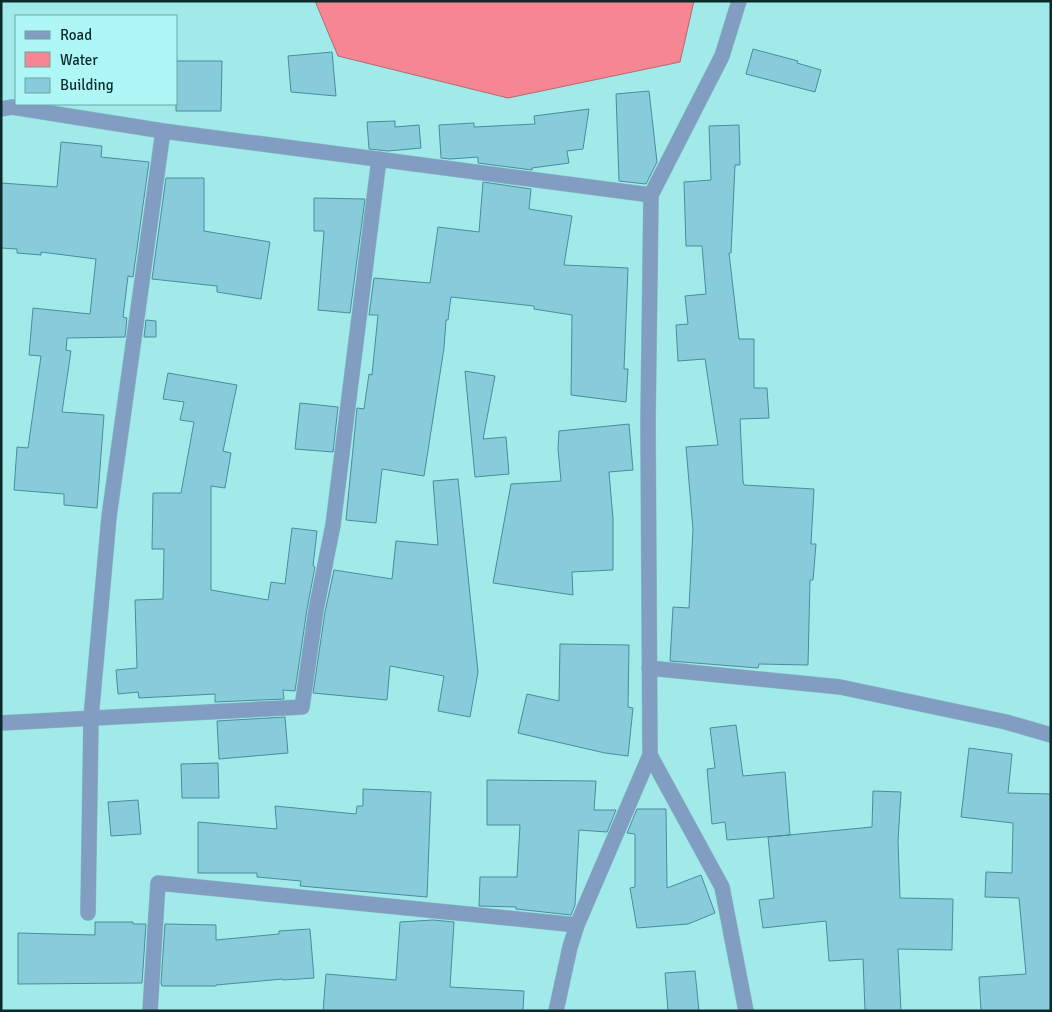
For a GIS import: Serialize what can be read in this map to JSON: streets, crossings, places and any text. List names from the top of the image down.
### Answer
{
  "legend": ["Road", "Water", "Building"]
}
